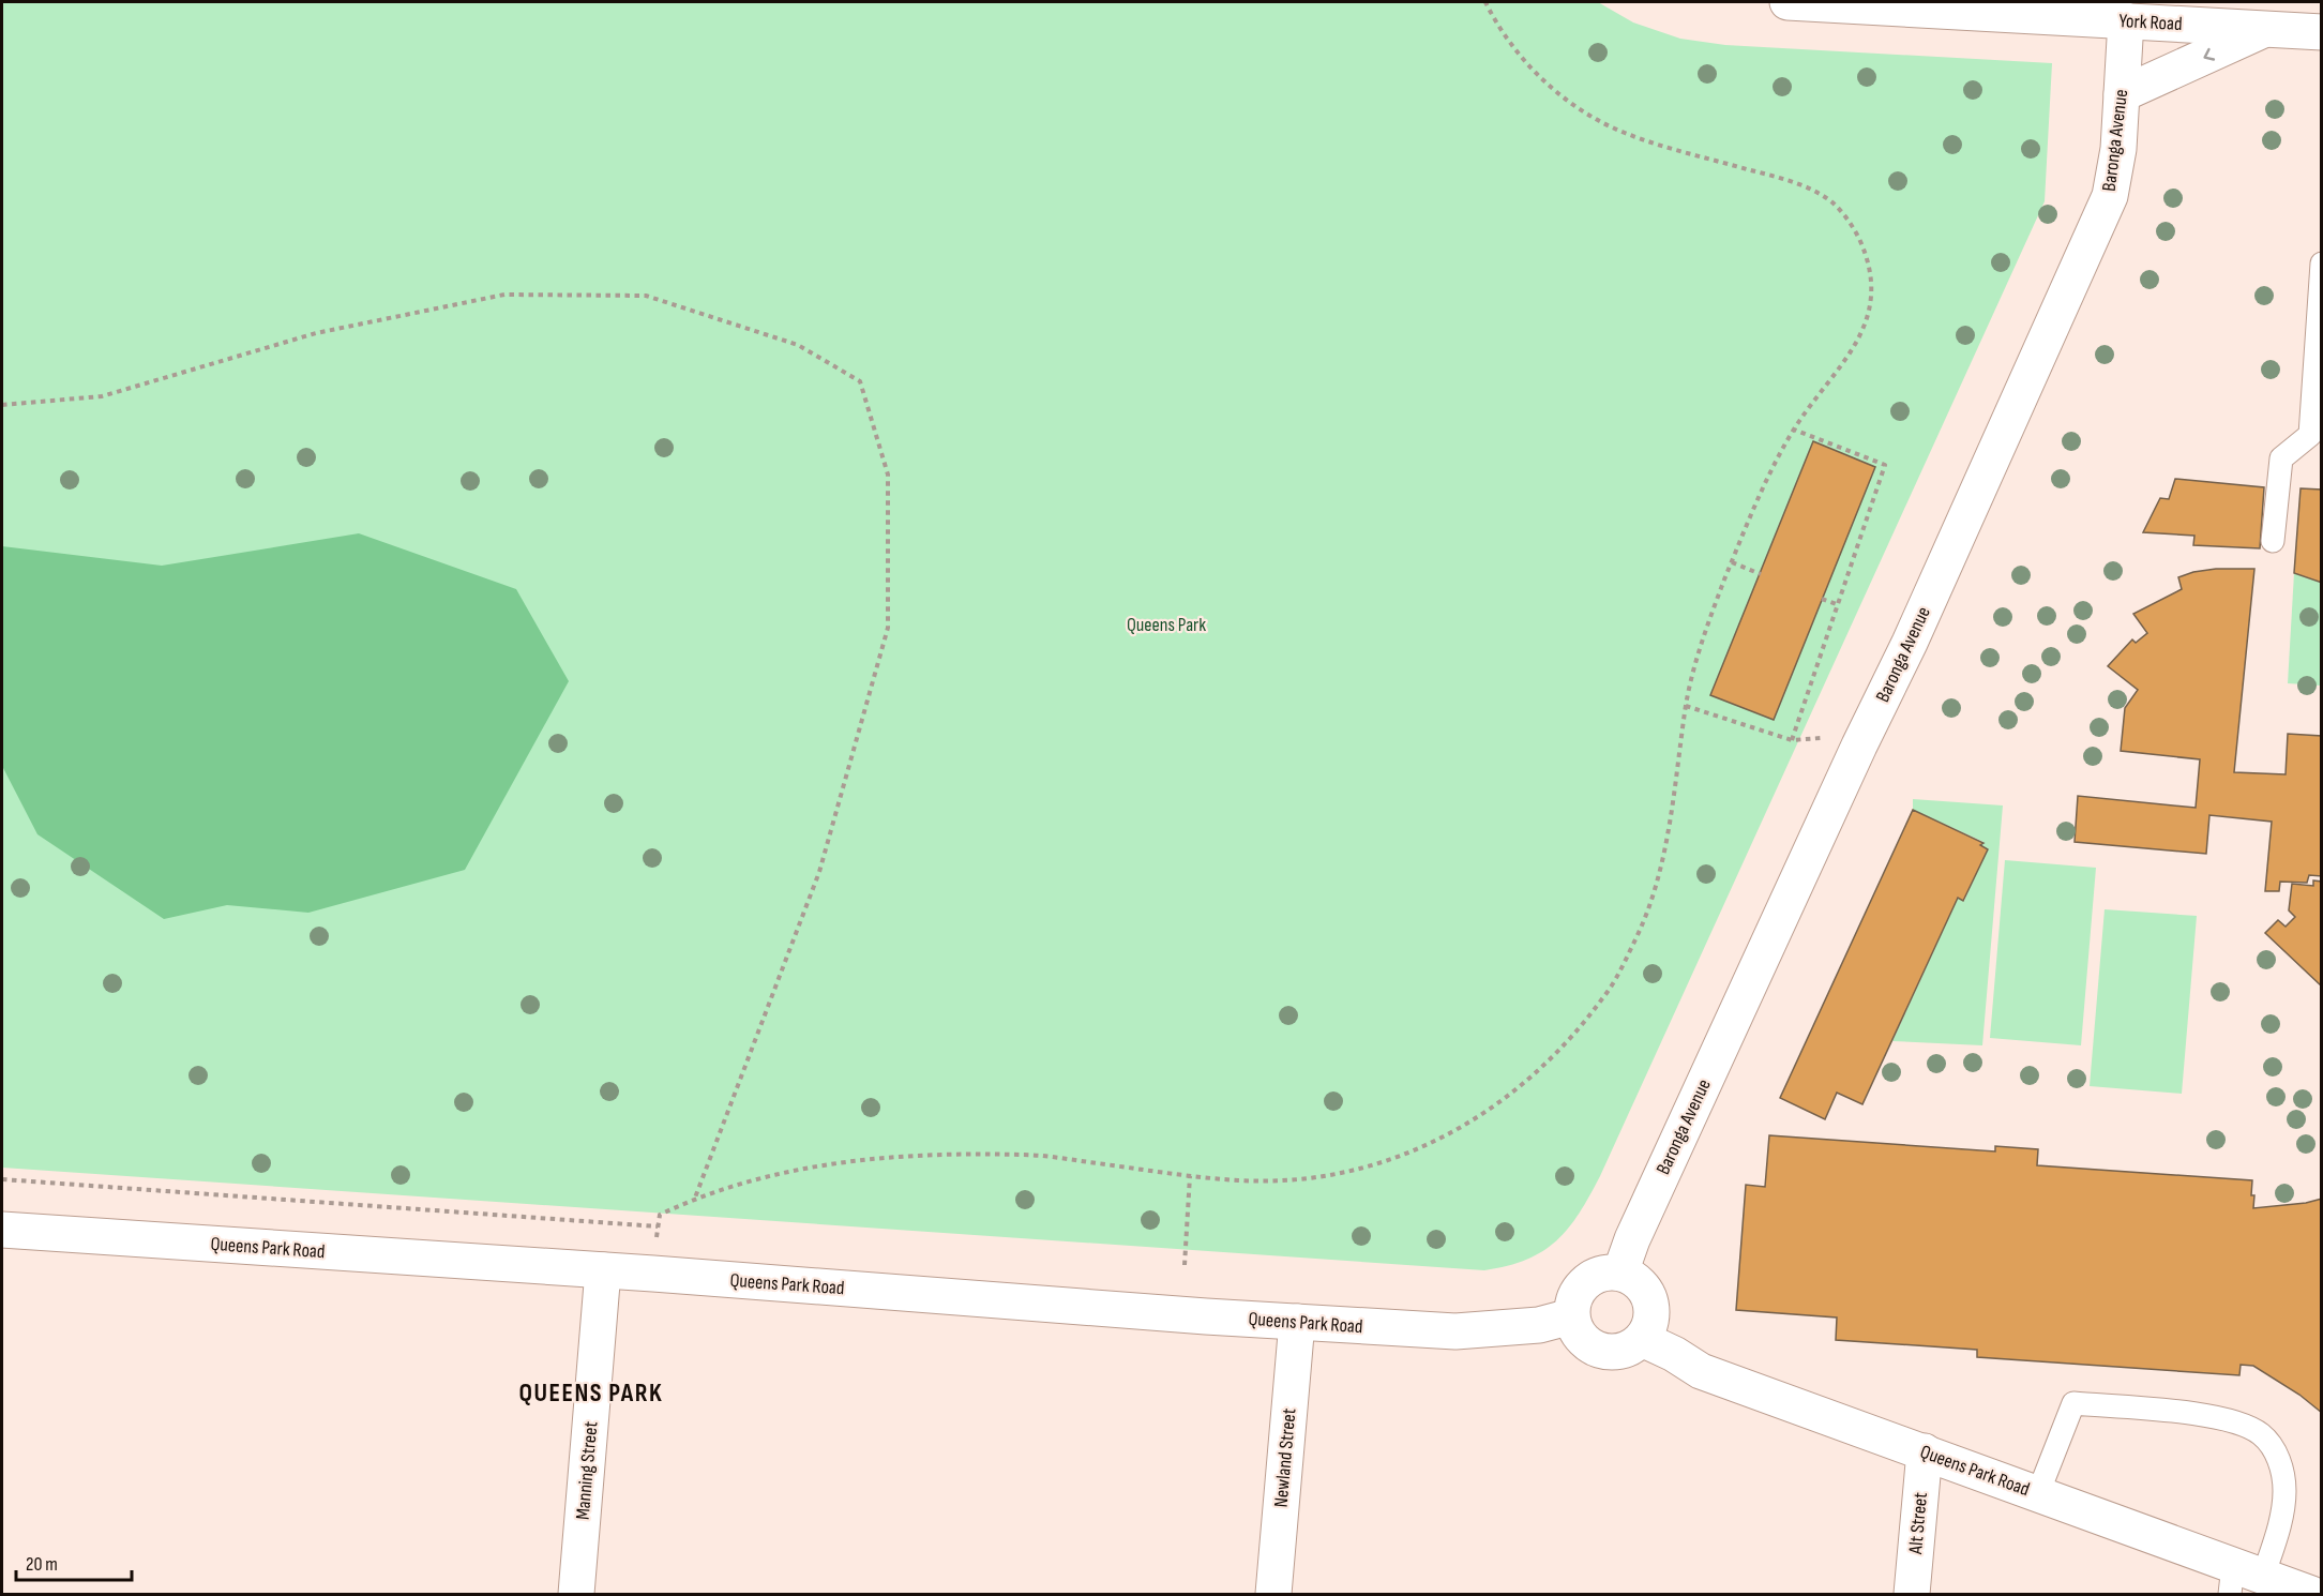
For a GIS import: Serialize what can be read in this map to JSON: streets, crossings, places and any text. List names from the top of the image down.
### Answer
{
  "streets": {
    "street": [
      "York Road",
      "Baronga Avenue",
      "Queens Park Road",
      "Newland Street",
      "Manning Street",
      "Alt Street"
    ]
  },
  "crossings": [
    ["York Road", "Baronga Avenue"],
    ["Baronga Avenue", "Queens Park Road"],
    ["Queens Park Road", "Newland Street"],
    ["Queens Park Road", "Manning Street"],
    ["Queens Park Road", "Alt Street"]
  ],
  "districts": ["QUEENS PARK"],
  "parks": ["Queens Park"],
  "scale_bar": "20 m"
}
